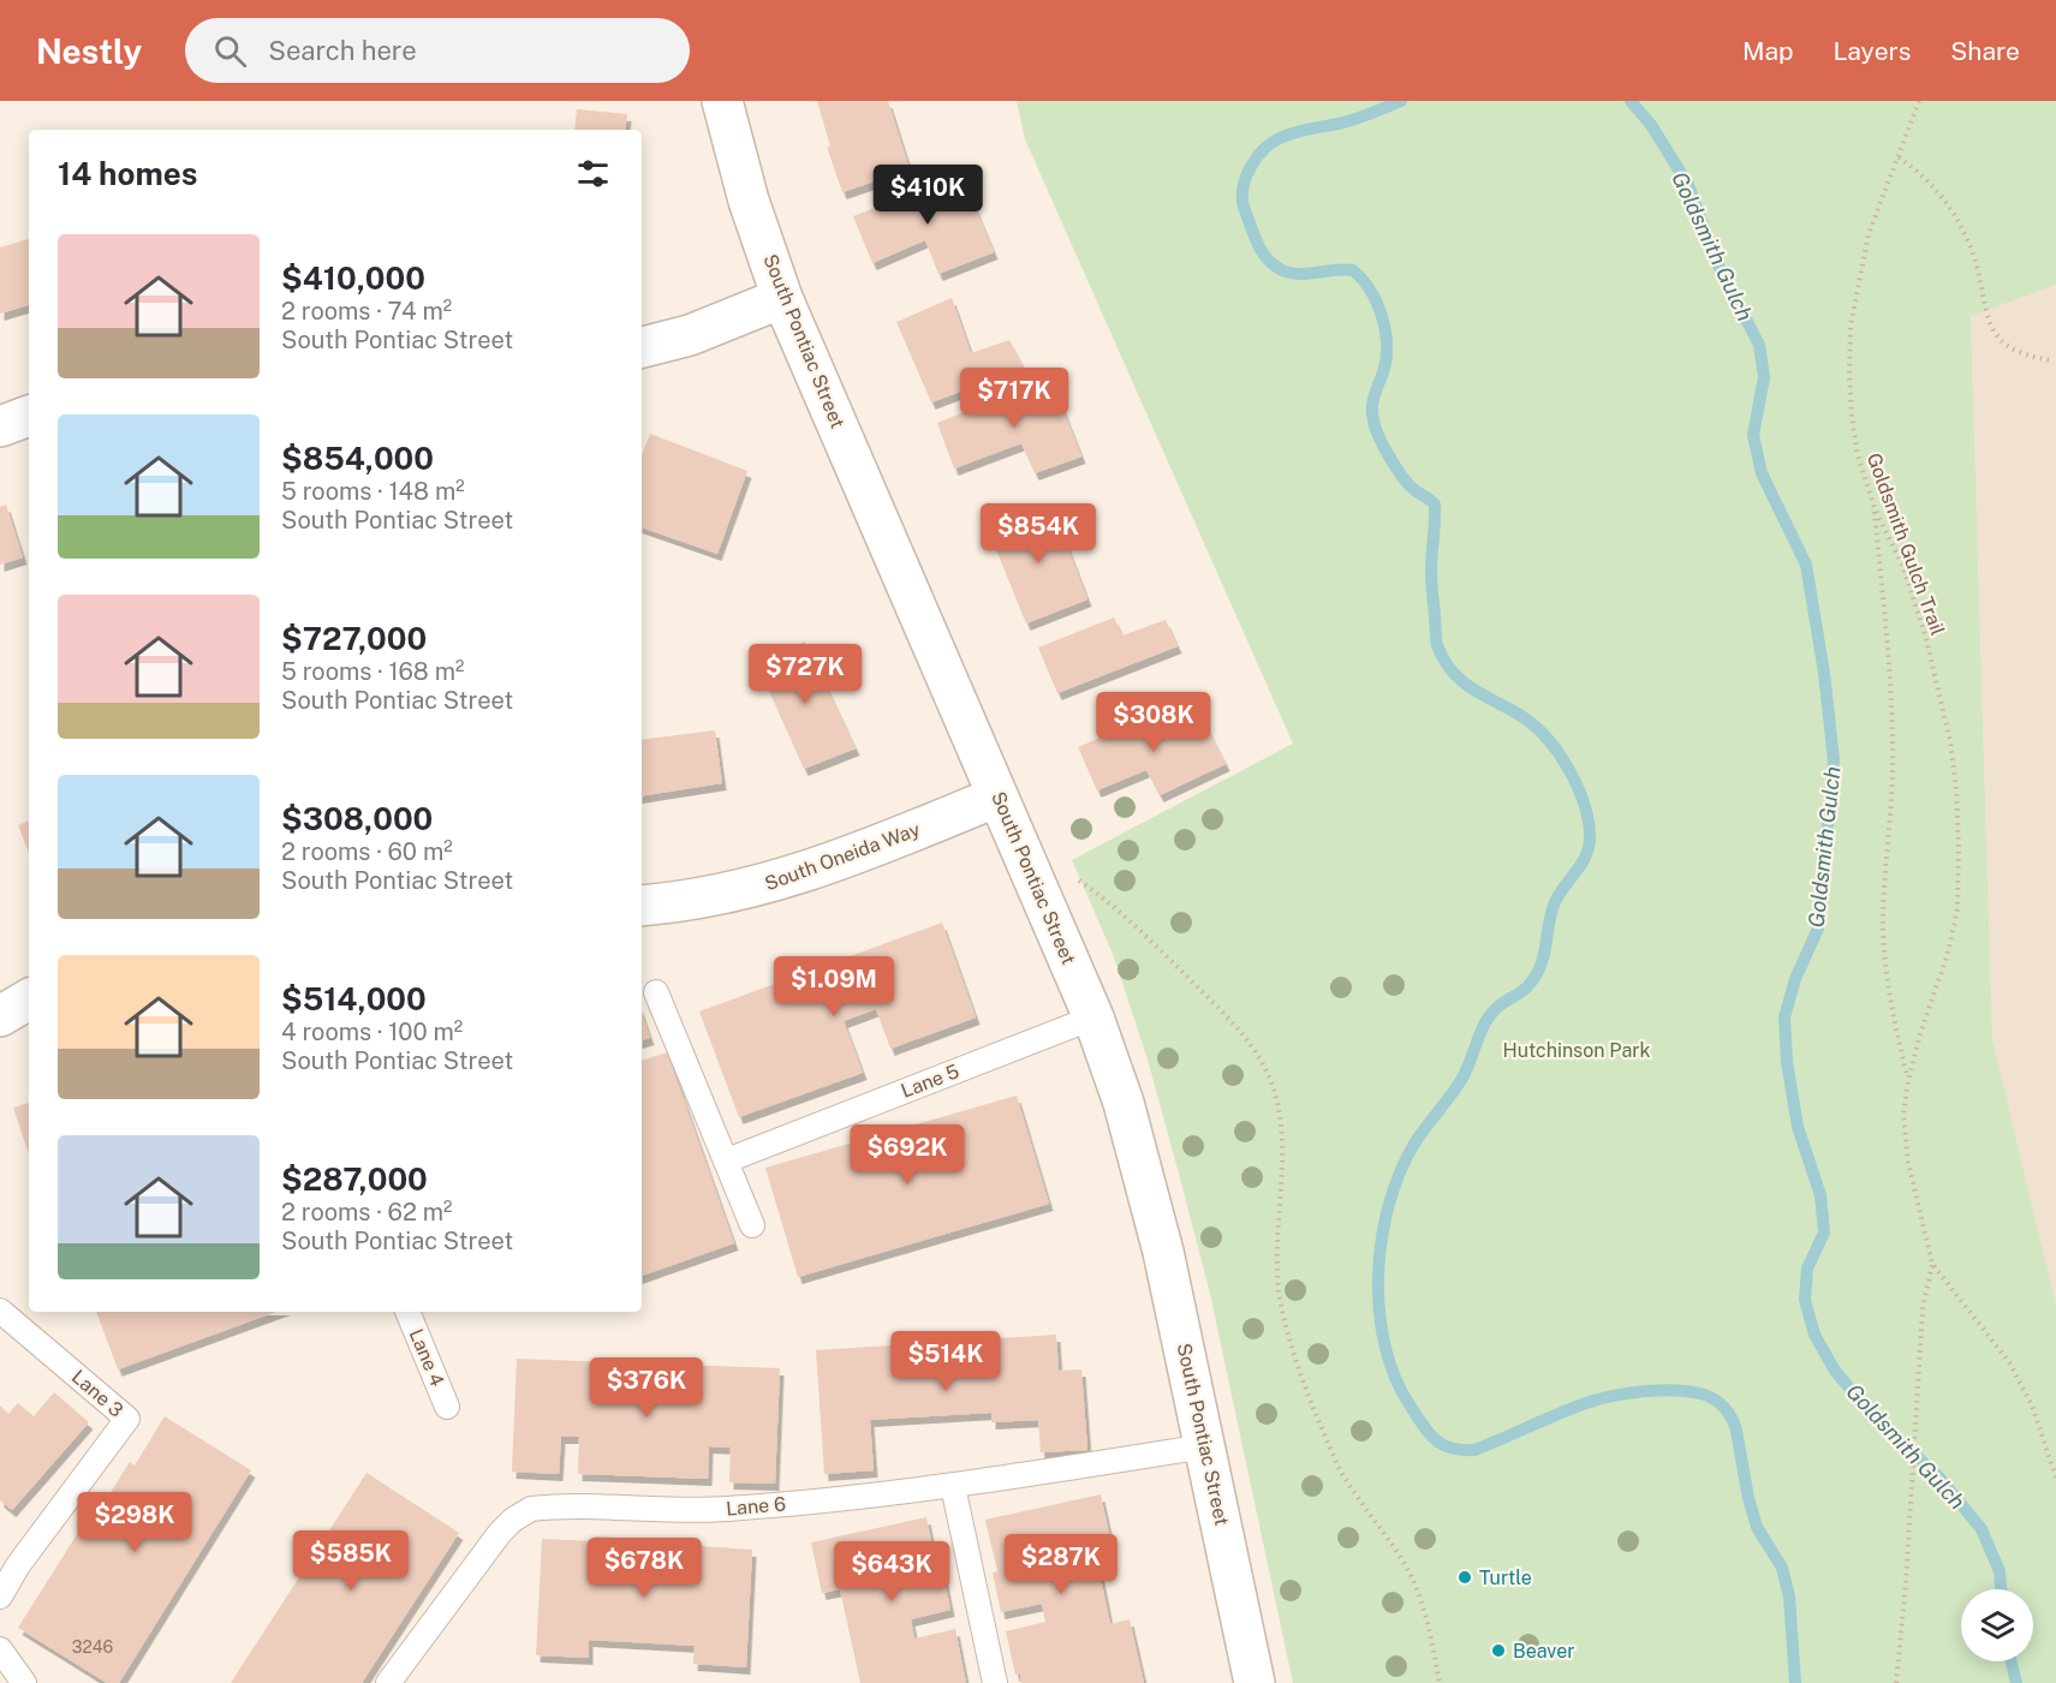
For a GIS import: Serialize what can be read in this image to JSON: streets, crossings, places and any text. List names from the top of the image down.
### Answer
{
  "streets": {
    "street": ["South Pontiac Street", "South Oneida Way"],
    "lane": [
      "Lane 5",
      "Lane 4",
      "Lane 3",
      "Lane 6"
    ],
    "path": ["Goldsmith Gulch Trail"]
  },
  "crossings": [
    ["South Pontiac Street", "South Oneida Way"],
    ["South Pontiac Street", "Lane 5"],
    ["South Pontiac Street", "Lane 6"]
  ],
  "water": ["Goldsmith Gulch"],
  "parks": ["Hutchinson Park"],
  "places": ["Turtle", "Beaver"],
  "house_numbers": ["3246"],
  "page": {
    "header": "Nestly",
    "search": "Search here",
    "nav": ["Map", "Layers", "Share"],
    "heading": "14 homes",
    "price": [
      "$410K",
      "$717K",
      "$854K",
      "$727K",
      "$308K",
      "$1.09M",
      "$692K",
      "$514K",
      "$376K",
      "$298K",
      "$585K",
      "$287K",
      "$678K",
      "$643K"
    ],
    "list": [
      {
        "name": "$410,000",
        "note": "2 rooms · 74 m² · South Pontiac Street"
      },
      {
        "name": "$854,000",
        "note": "5 rooms · 148 m² · South Pontiac Street"
      },
      {
        "name": "$727,000",
        "note": "5 rooms · 168 m² · South Pontiac Street"
      },
      {
        "name": "$308,000",
        "note": "2 rooms · 60 m² · South Pontiac Street"
      },
      {
        "name": "$514,000",
        "note": "4 rooms · 100 m² · South Pontiac Street"
      },
      {
        "name": "$287,000",
        "note": "2 rooms · 62 m² · South Pontiac Street"
      }
    ]
  }
}
